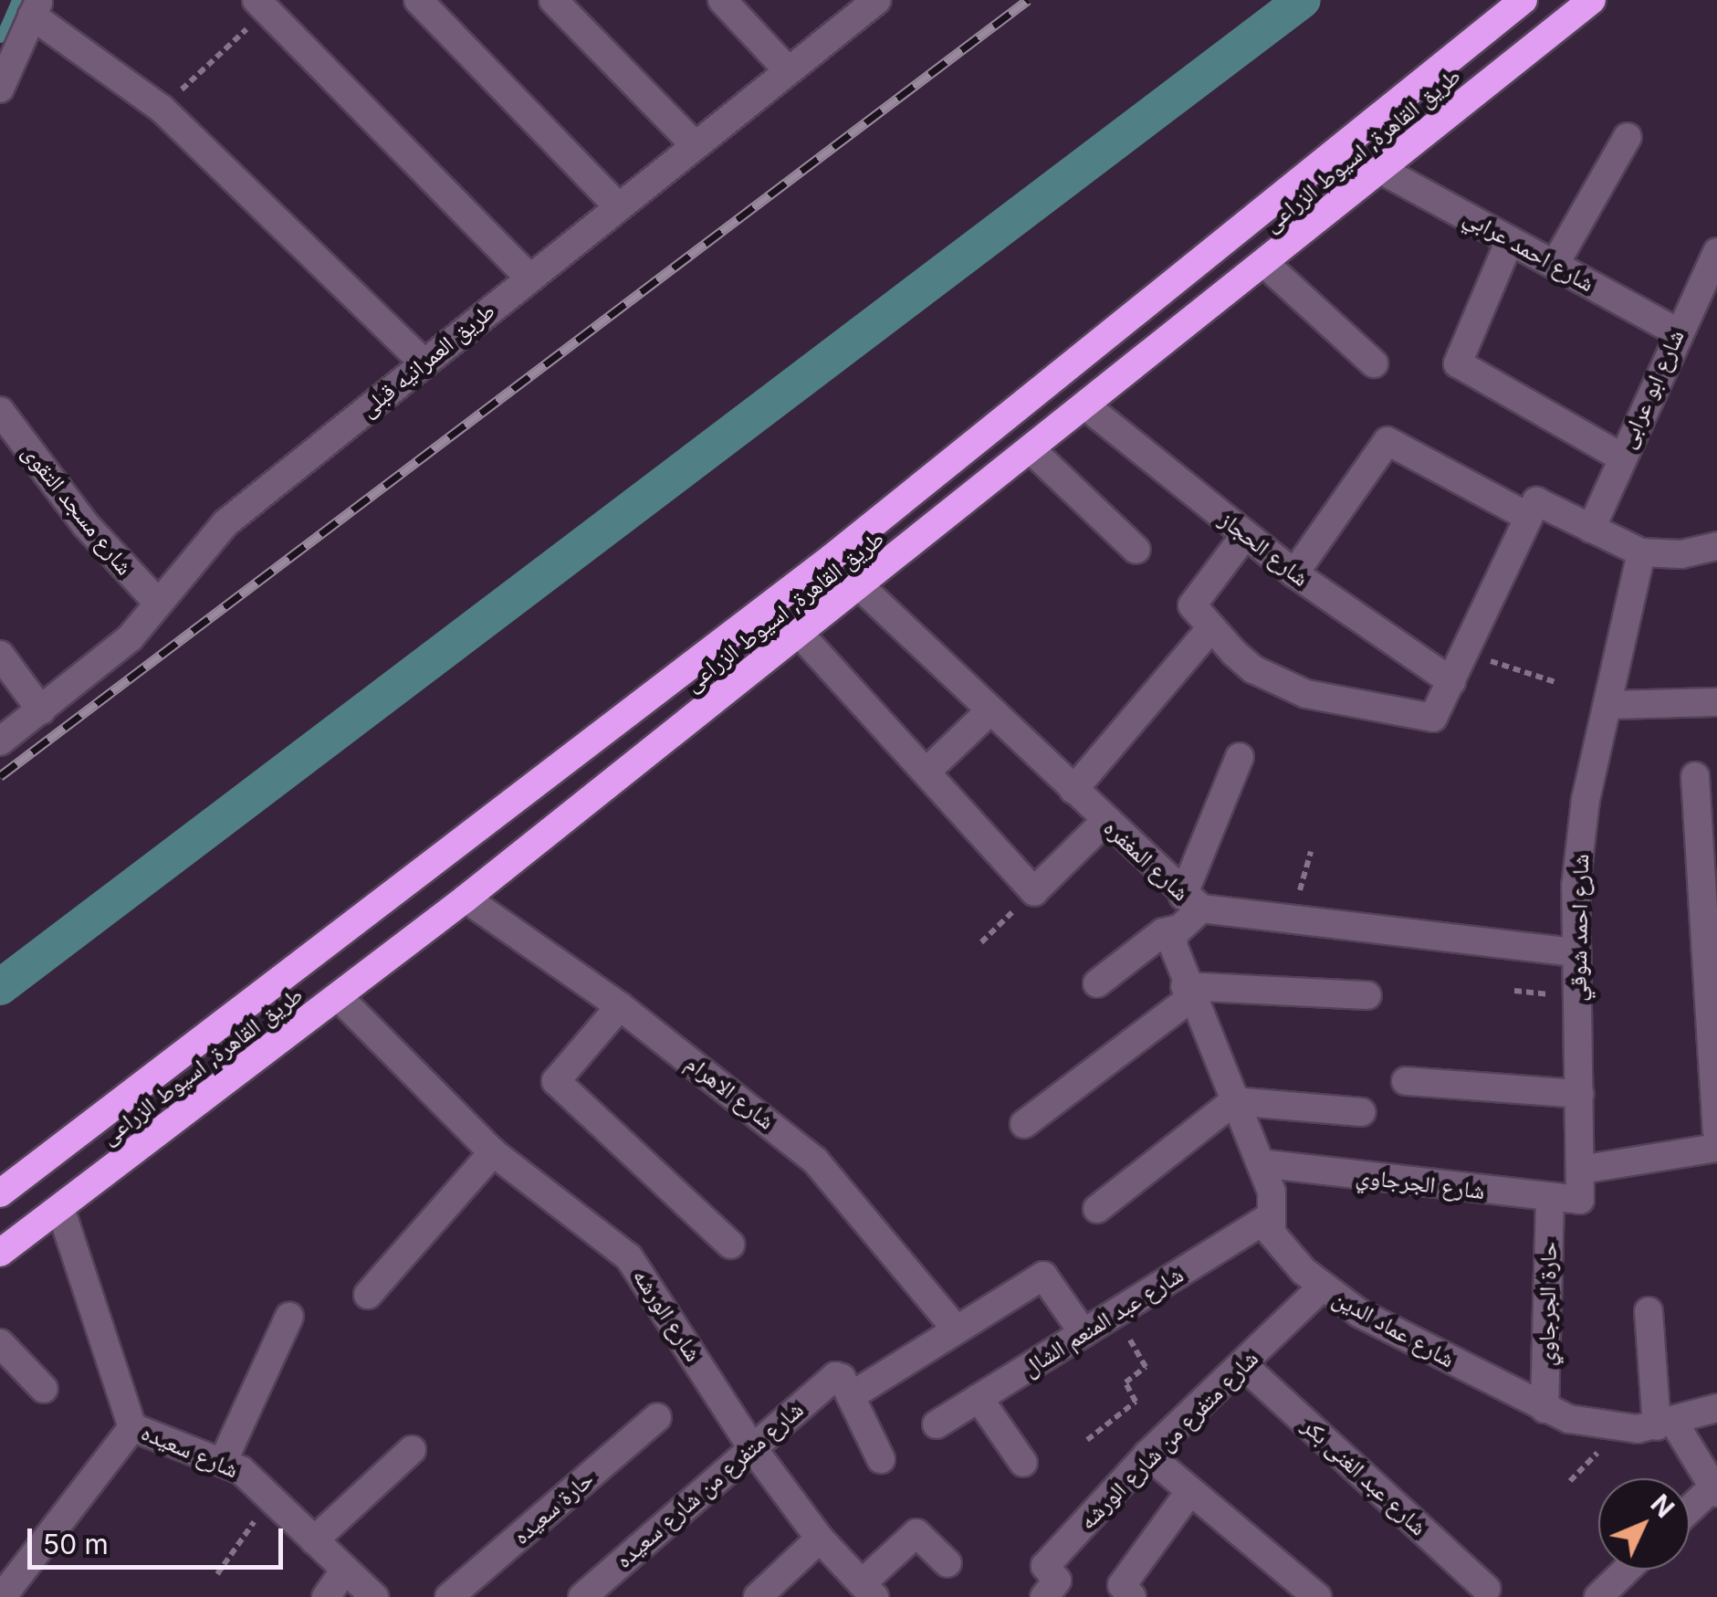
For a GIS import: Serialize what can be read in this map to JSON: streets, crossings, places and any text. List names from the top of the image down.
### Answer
{
  "streets": {
    "highway": ["طريق القاهرة, اسيوط الزراعى"],
    "street": [
      "شارع احمد عرابي",
      "طريق العمرانيه قبلى",
      "شارع ابو عرابى",
      "شارع مسجد التقوى",
      "شارع الحجاز",
      "شارع المغفره",
      "شارع احمد شوقي",
      "شارع الاهرام",
      "شارع الجرجاوي",
      "حارة الجرجاوي",
      "شارع الورشه",
      "شارع عبد المنعم الشال",
      "شارع عماد الدين",
      "شارع متفرع من شارع الورشه",
      "شارع سعيده",
      "شارع عبد الغنى بكر",
      "شارع متفرع من شارع سعيده",
      "حارة سعيده"
    ]
  },
  "crossings": [
    ["طريق القاهرة, اسيوط الزراعى", "شارع احمد عرابي"],
    ["طريق القاهرة, اسيوط الزراعى", "شارع الحجاز"],
    ["طريق القاهرة, اسيوط الزراعى", "شارع المغفره"],
    ["طريق القاهرة, اسيوط الزراعى", "شارع الاهرام"],
    ["طريق القاهرة, اسيوط الزراعى", "شارع الورشه"],
    ["طريق القاهرة, اسيوط الزراعى", "شارع سعيده"],
    ["شارع احمد عرابي", "شارع ابو عرابى"],
    ["طريق العمرانيه قبلى", "شارع مسجد التقوى"],
    ["شارع المغفره", "شارع احمد شوقي"],
    ["شارع احمد شوقي", "شارع الجرجاوي"],
    ["شارع الاهرام", "شارع متفرع من شارع سعيده"],
    ["شارع الجرجاوي", "حارة الجرجاوي"],
    ["شارع الجرجاوي", "شارع عماد الدين"],
    ["حارة الجرجاوي", "شارع عماد الدين"],
    ["شارع الورشه", "شارع متفرع من شارع سعيده"],
    ["شارع عبد المنعم الشال", "شارع عماد الدين"],
    ["شارع عبد المنعم الشال", "شارع متفرع من شارع سعيده"],
    ["شارع عماد الدين", "شارع متفرع من شارع الورشه"],
    ["شارع متفرع من شارع الورشه", "شارع عبد الغنى بكر"]
  ],
  "scale_bar": "50 m",
  "north": "top right"
}
